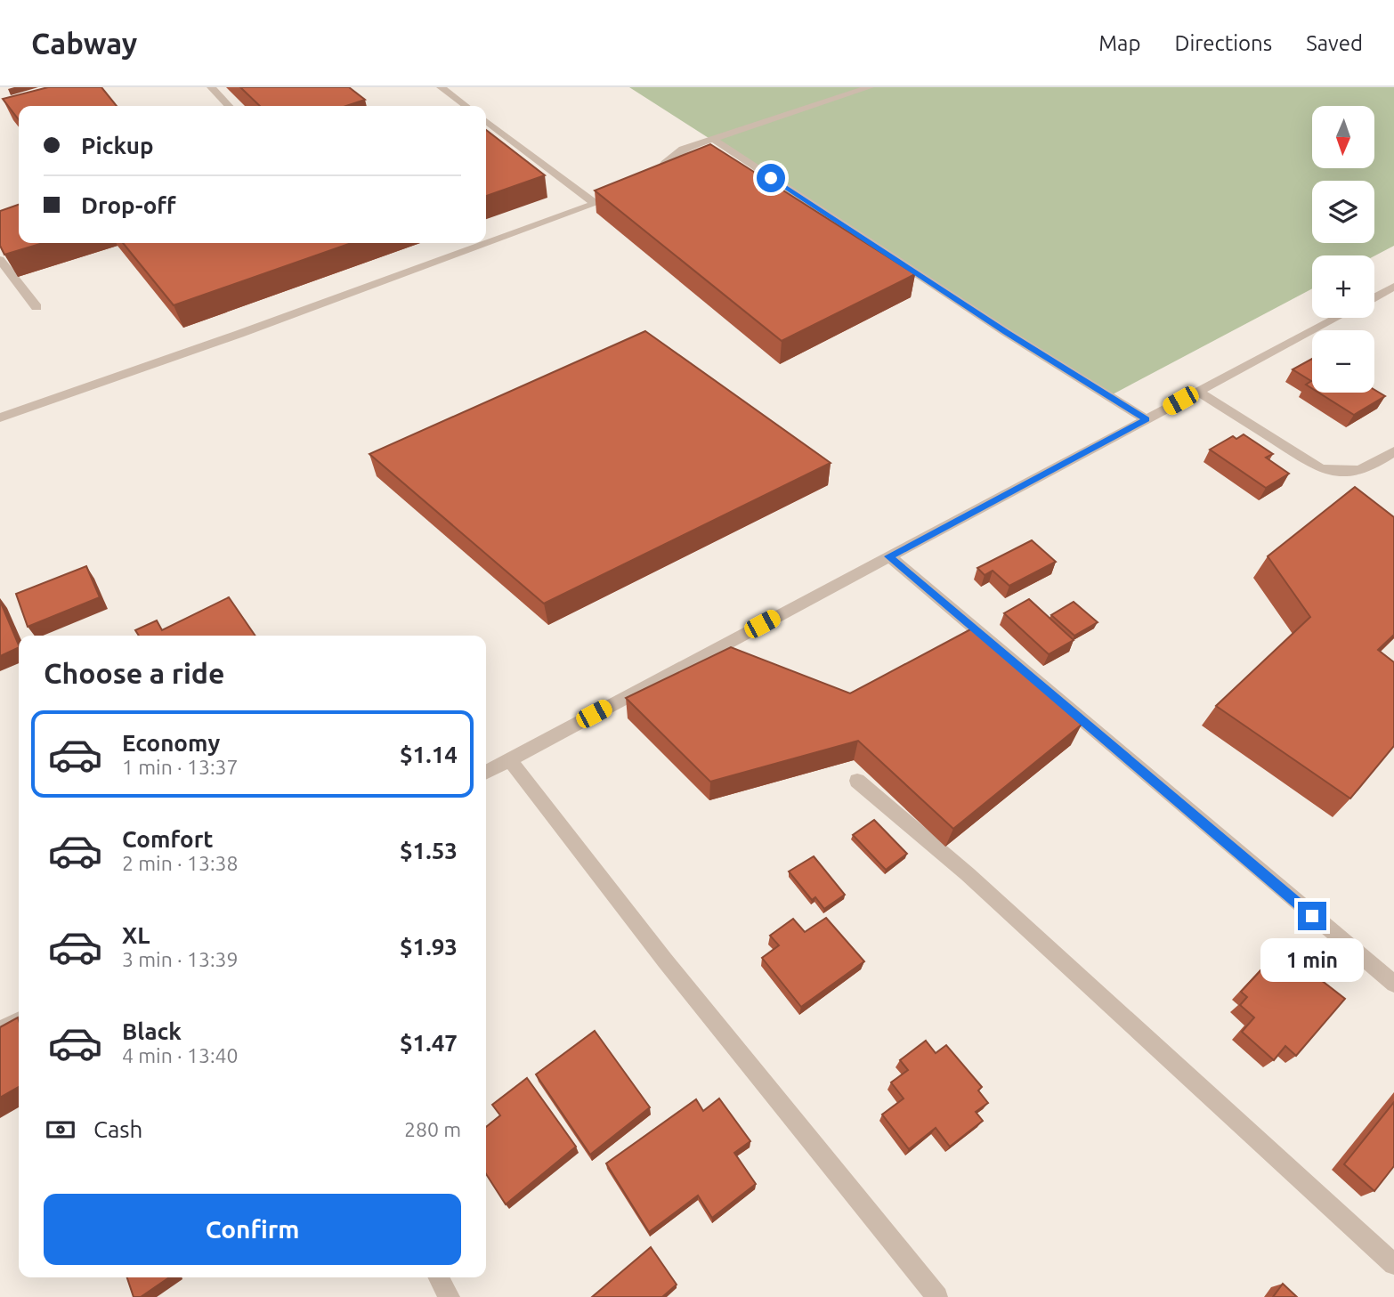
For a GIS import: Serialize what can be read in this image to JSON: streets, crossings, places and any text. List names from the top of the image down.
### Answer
{
  "north": "bottom",
  "page": {
    "header": "Cabway",
    "nav": ["Map", "Directions", "Saved"],
    "map_buttons": ["+", "−"],
    "banner": ["Pickup", "Drop-off"],
    "heading": "Choose a ride",
    "list": [
      {
        "name": "Economy",
        "note": "1 min · 13:37",
        "value": "$1.14"
      },
      {
        "name": "Comfort",
        "note": "2 min · 13:38",
        "value": "$1.53"
      },
      {
        "name": "XL",
        "note": "3 min · 13:39",
        "value": "$1.93"
      },
      {
        "name": "Black",
        "note": "4 min · 13:40",
        "value": "$1.47"
      }
    ],
    "bubble": "1 min",
    "pay": ["Cash", "280 m"],
    "buttons": "Confirm"
  }
}
